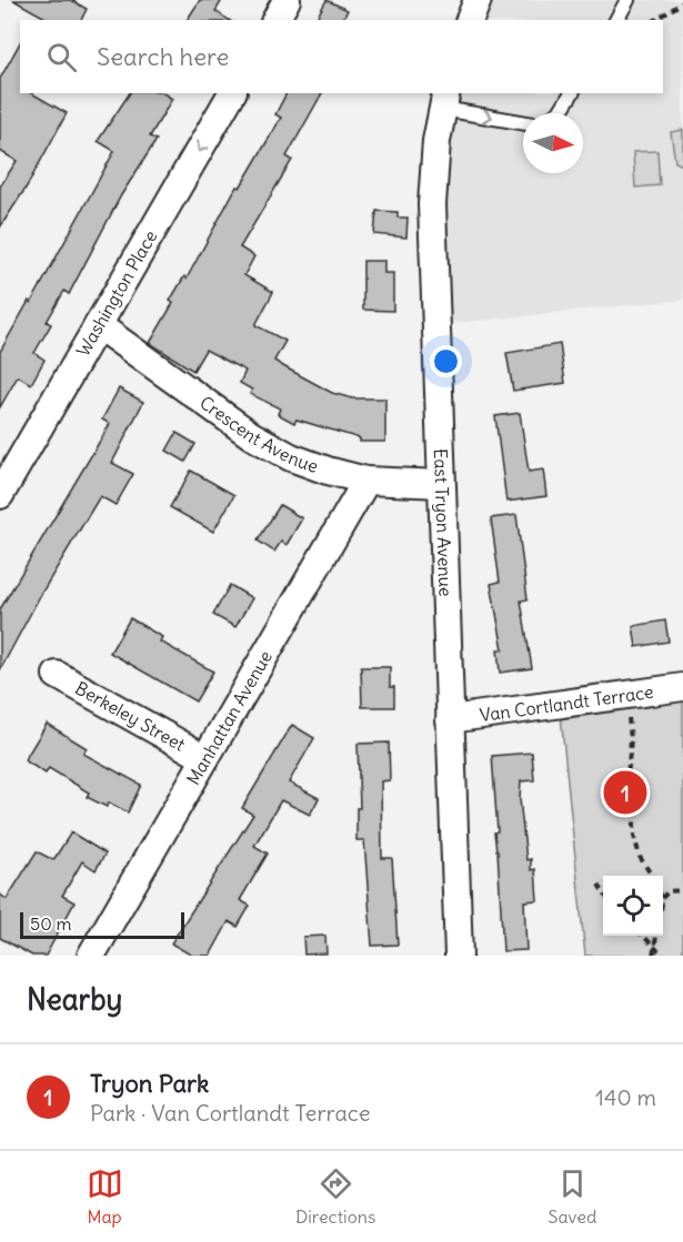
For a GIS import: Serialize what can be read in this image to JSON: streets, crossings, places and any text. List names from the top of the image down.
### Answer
{
  "streets": {
    "street": [
      "Washington Place",
      "Crescent Avenue",
      "East Tryon Avenue",
      "Van Cortlandt Terrace",
      "Berkeley Street",
      "Manhattan Avenue"
    ]
  },
  "crossings": [
    ["Washington Place", "Crescent Avenue"],
    ["Crescent Avenue", "East Tryon Avenue"],
    ["Crescent Avenue", "Manhattan Avenue"],
    ["East Tryon Avenue", "Van Cortlandt Terrace"],
    ["Berkeley Street", "Manhattan Avenue"]
  ],
  "one_way": ["Washington Place"],
  "scale_bar": "50 m",
  "north": "right",
  "page": {
    "search": "Search here",
    "pins": "1",
    "scale": "50 m",
    "heading": "Nearby",
    "list": [
      {
        "mark": "1",
        "name": "Tryon Park",
        "note": "Park · Van Cortlandt Terrace",
        "value": "140 m"
      }
    ],
    "nav": ["Map", "Directions", "Saved"]
  }
}
